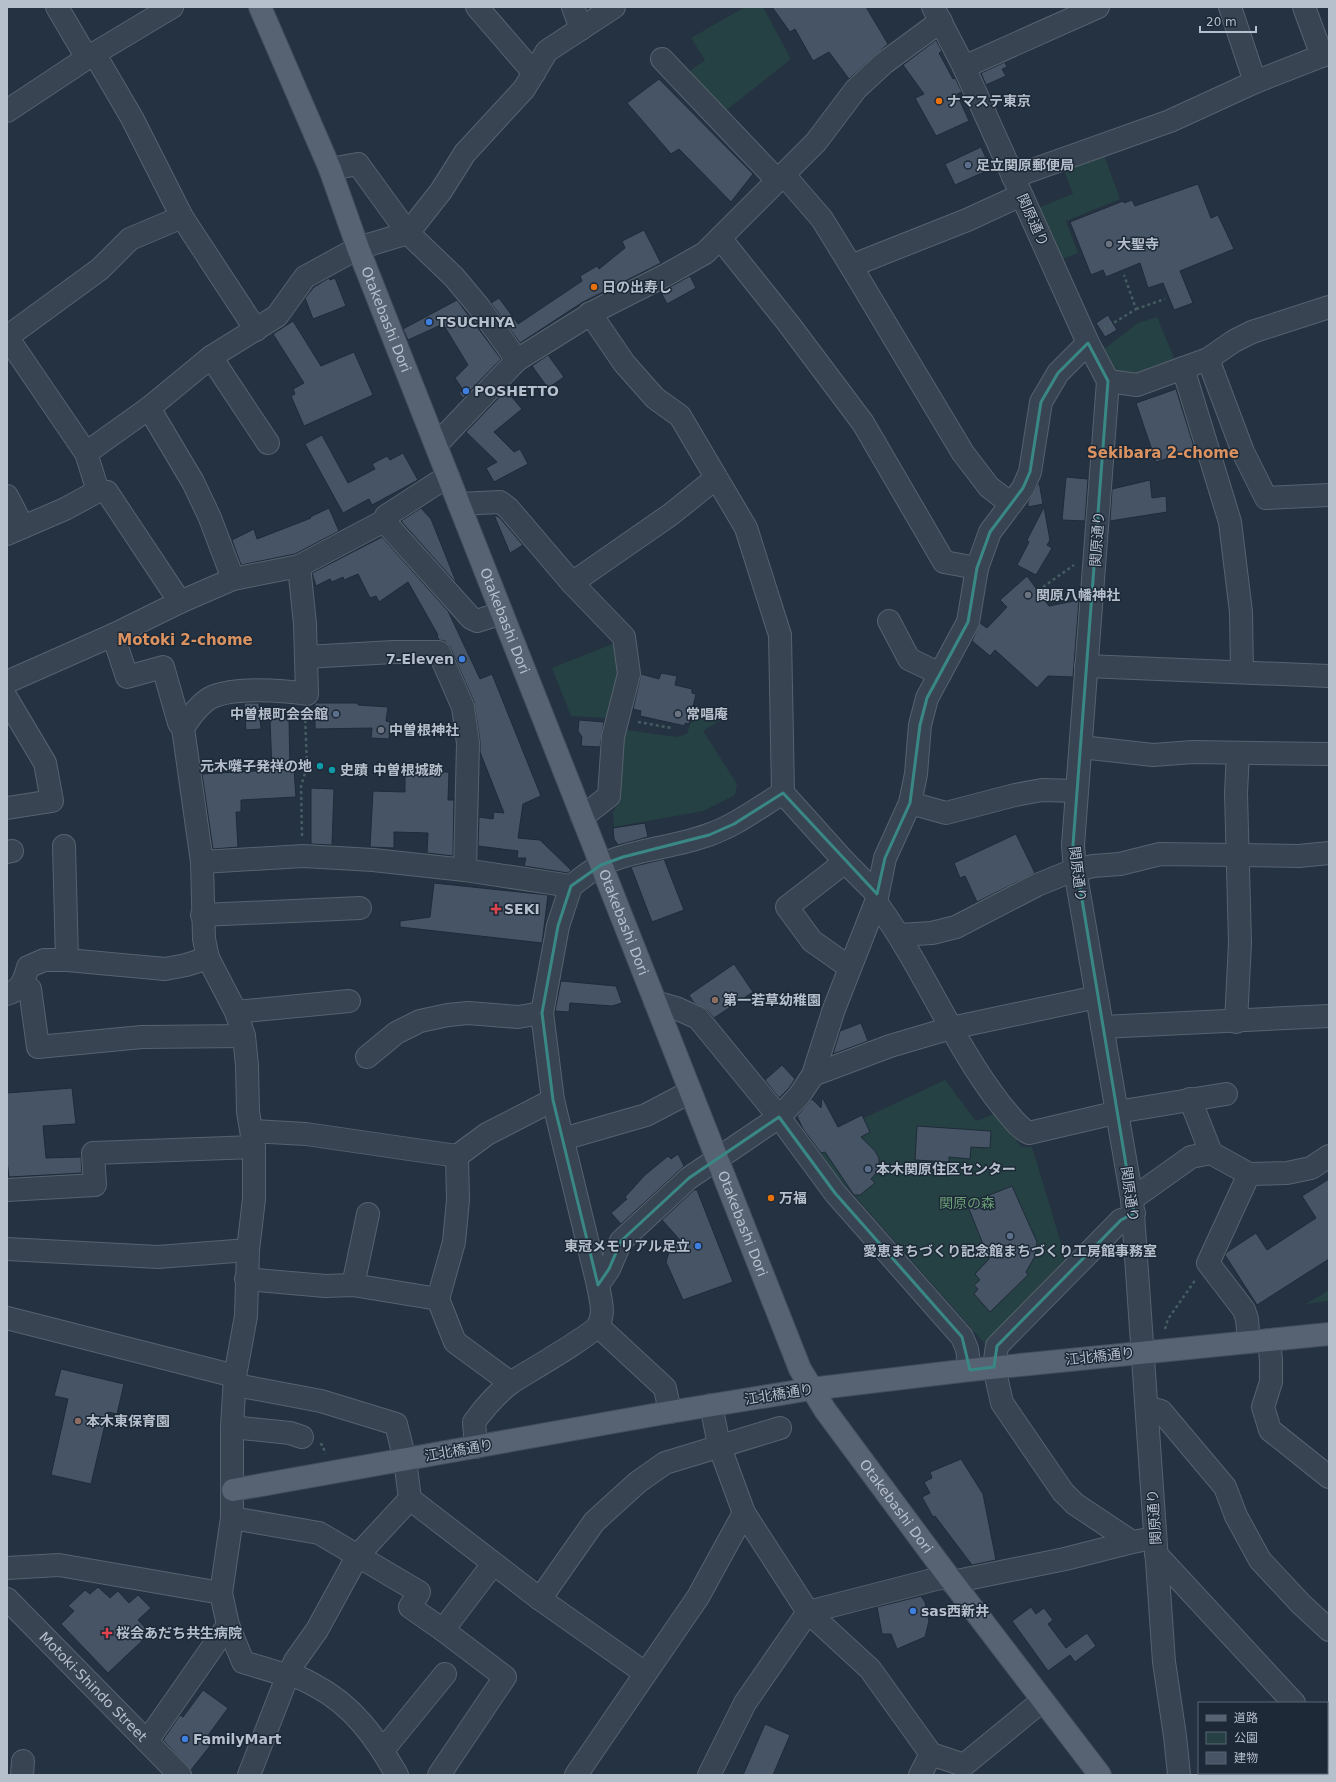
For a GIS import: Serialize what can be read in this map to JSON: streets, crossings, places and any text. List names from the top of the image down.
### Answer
{
  "streets": {
    "main road": ["Otakebashi Dori", "江北橋通り"],
    "street": ["関原通り", "Motoki-Shindo Street"]
  },
  "crossings": [
    ["関原通り", "江北橋通り"],
    ["Otakebashi Dori", "江北橋通り"]
  ],
  "districts": ["Sekibara 2-chome", "Motoki 2-chome"],
  "parks": ["関原の森"],
  "places": {
    "other": [
      "ナマステ東京",
      "足立関原郵便局",
      "大聖寺",
      "日の出寿し",
      "TSUCHIYA",
      "POSHETTO",
      "関原八幡神社",
      "7-Eleven",
      "中曽根町会会館",
      "常唱庵",
      "中曽根神社",
      "元木囃子発祥の地",
      "史蹟 中曽根城跡",
      "第一若草幼稚園",
      "本木関原住区センター",
      "万福",
      "愛恵まちづくり記念館まちづくり工房館事務室",
      "東冠メモリアル足立",
      "本木東保育園",
      "sas西新井",
      "FamilyMart"
    ],
    "health": ["SEKI", "桜会あだち共生病院"]
  },
  "legend": ["道路", "公園", "建物"],
  "scale_bar": "20 m"
}
